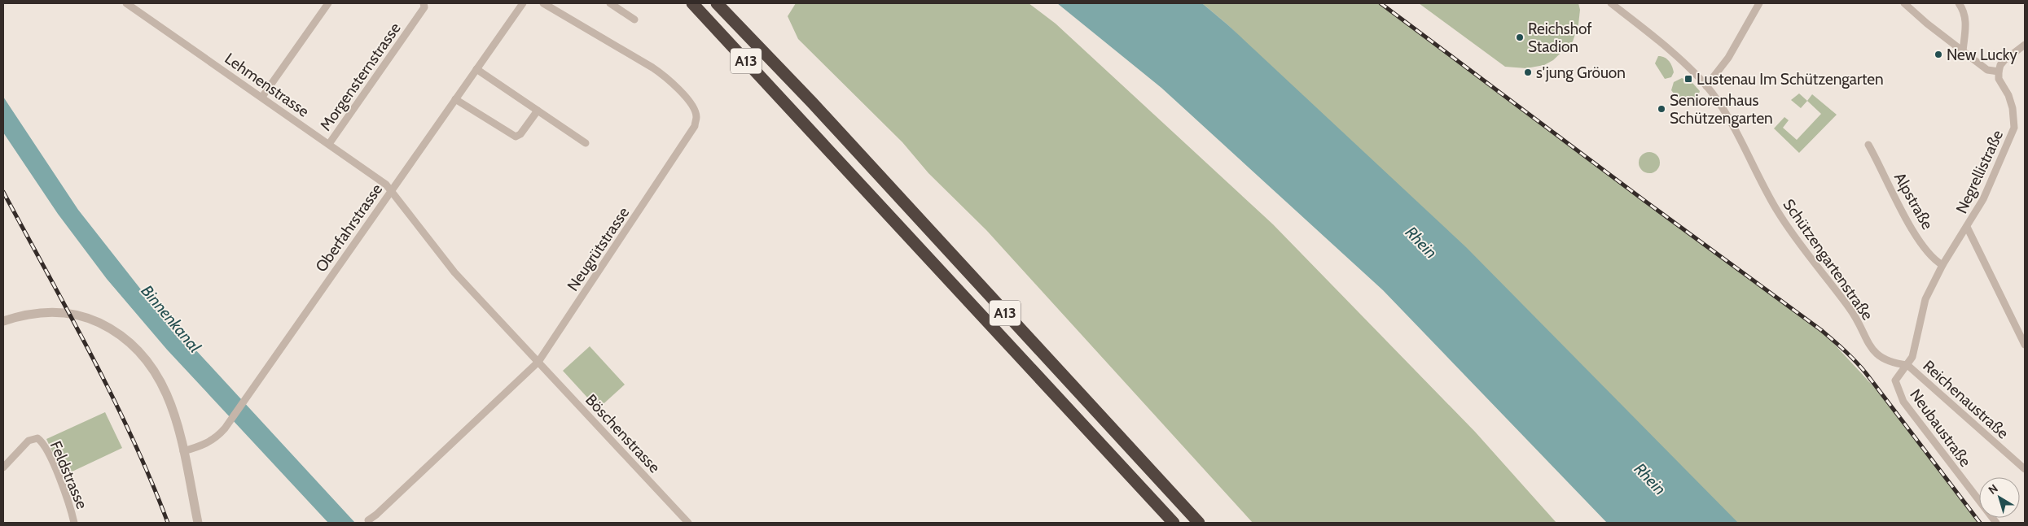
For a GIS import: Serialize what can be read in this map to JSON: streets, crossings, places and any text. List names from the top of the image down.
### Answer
{
  "streets": {
    "highway": ["A13"],
    "street": [
      "Morgensternstrasse",
      "Lehmenstrasse",
      "Negrellistraße",
      "Alpstraße",
      "Oberfahrstrasse",
      "Neugrütstrasse",
      "Schützengartenstraße",
      "Reichenaustraße",
      "Neubaustraße",
      "Böschenstrasse",
      "Feldstrasse"
    ]
  },
  "crossings": [
    ["Morgensternstrasse", "Lehmenstrasse"],
    ["Lehmenstrasse", "Oberfahrstrasse"],
    ["Lehmenstrasse", "Böschenstrasse"],
    ["Negrellistraße", "Alpstraße"],
    ["Negrellistraße", "Schützengartenstraße"],
    ["Negrellistraße", "Reichenaustraße"],
    ["Negrellistraße", "Neubaustraße"],
    ["Oberfahrstrasse", "Böschenstrasse"],
    ["Neugrütstrasse", "Böschenstrasse"],
    ["Schützengartenstraße", "Reichenaustraße"],
    ["Schützengartenstraße", "Neubaustraße"],
    ["Reichenaustraße", "Neubaustraße"]
  ],
  "water": ["Rhein", "Binnenkanal"],
  "places": {
    "other": [
      "Reichshof Stadion",
      "New Lucky",
      "s'jung Gröuon",
      "Seniorenhaus Schützengarten"
    ],
    "transit": ["Lustenau Im Schützengarten"]
  },
  "north": "top left"
}
